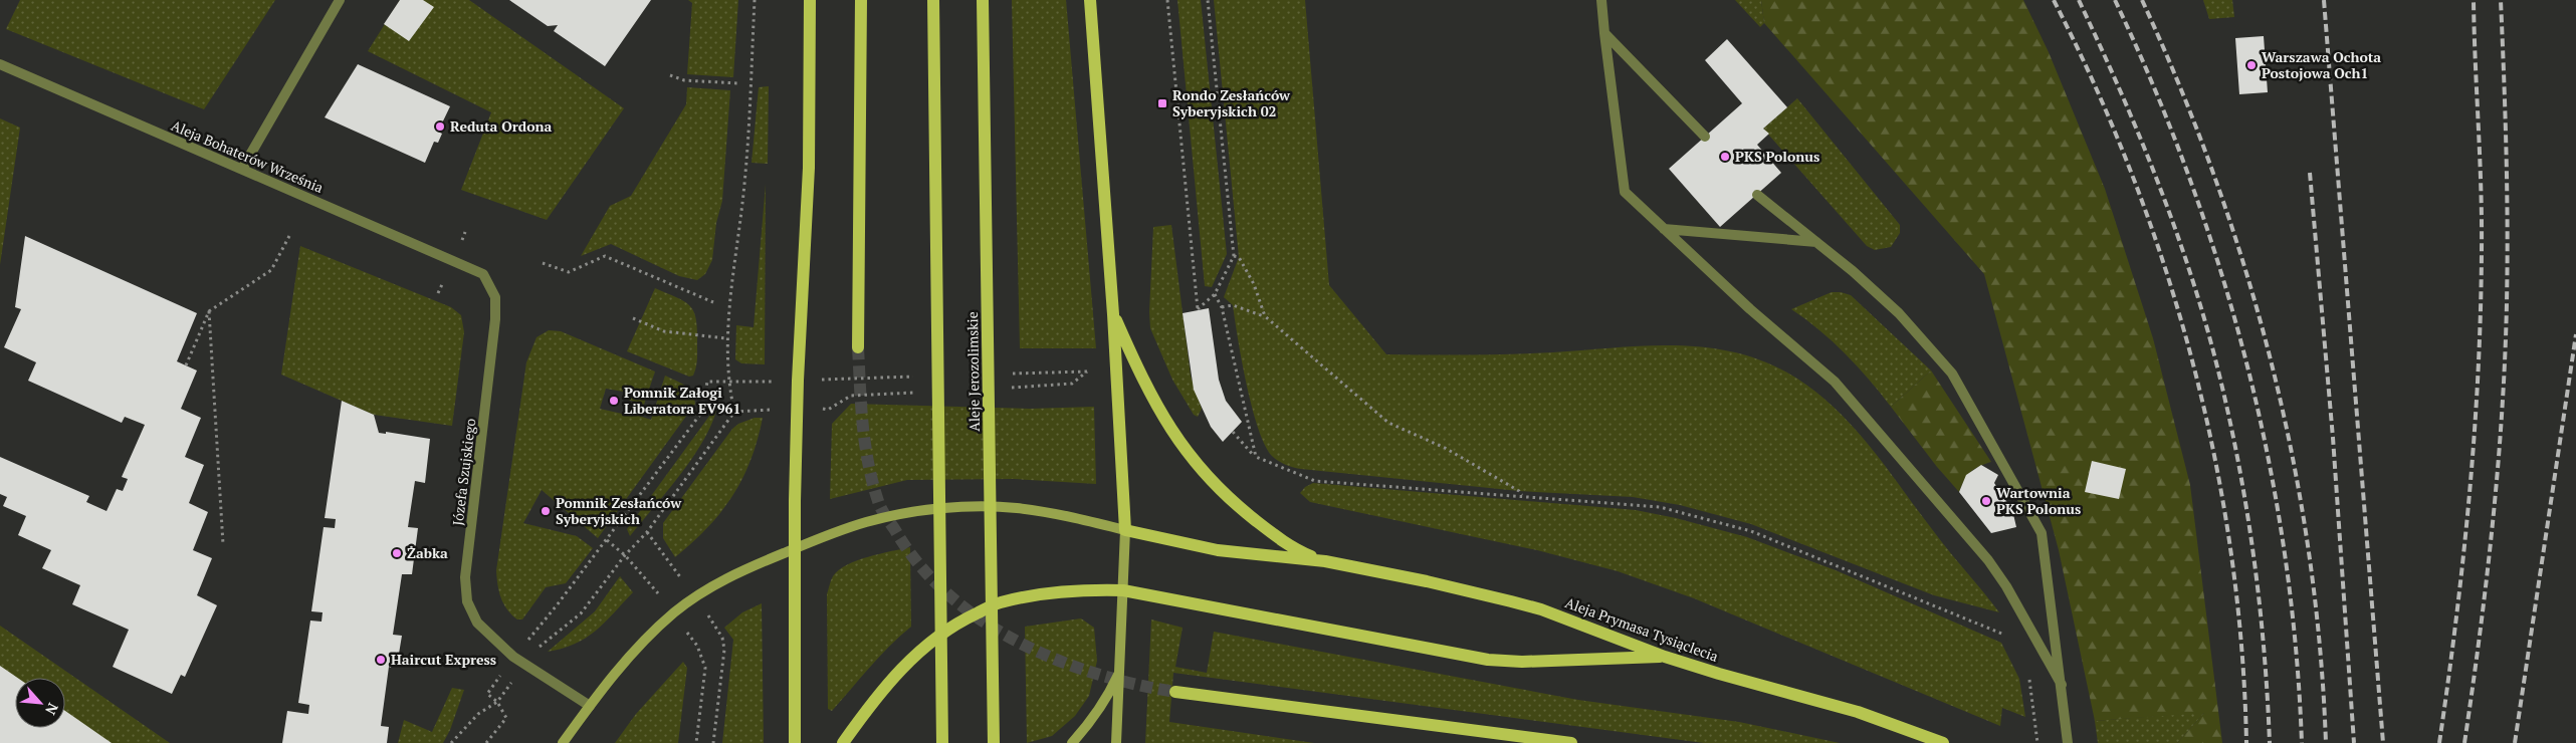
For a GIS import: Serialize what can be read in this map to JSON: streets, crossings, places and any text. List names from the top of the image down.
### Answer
{
  "streets": {
    "main road": ["Aleje Jerozolimskie", "Aleja Prymasa Tysiąclecia"],
    "street": ["Aleja Bohaterów Września", "Józefa Szujskiego"]
  },
  "crossings": [
    ["Aleja Bohaterów Września", "Józefa Szujskiego"]
  ],
  "places": {
    "other": [
      "Warszawa Ochota Postojowa Och1",
      "Reduta Ordona",
      "PKS Polonus",
      "Pomnik Załogi Liberatora EV961",
      "Wartownia PKS Polonus",
      "Pomnik Zesłańców Syberyjskich",
      "Żabka",
      "Haircut Express"
    ],
    "transit": ["Rondo Zesłańców Syberyjskich 02"]
  },
  "north": "bottom right"
}
